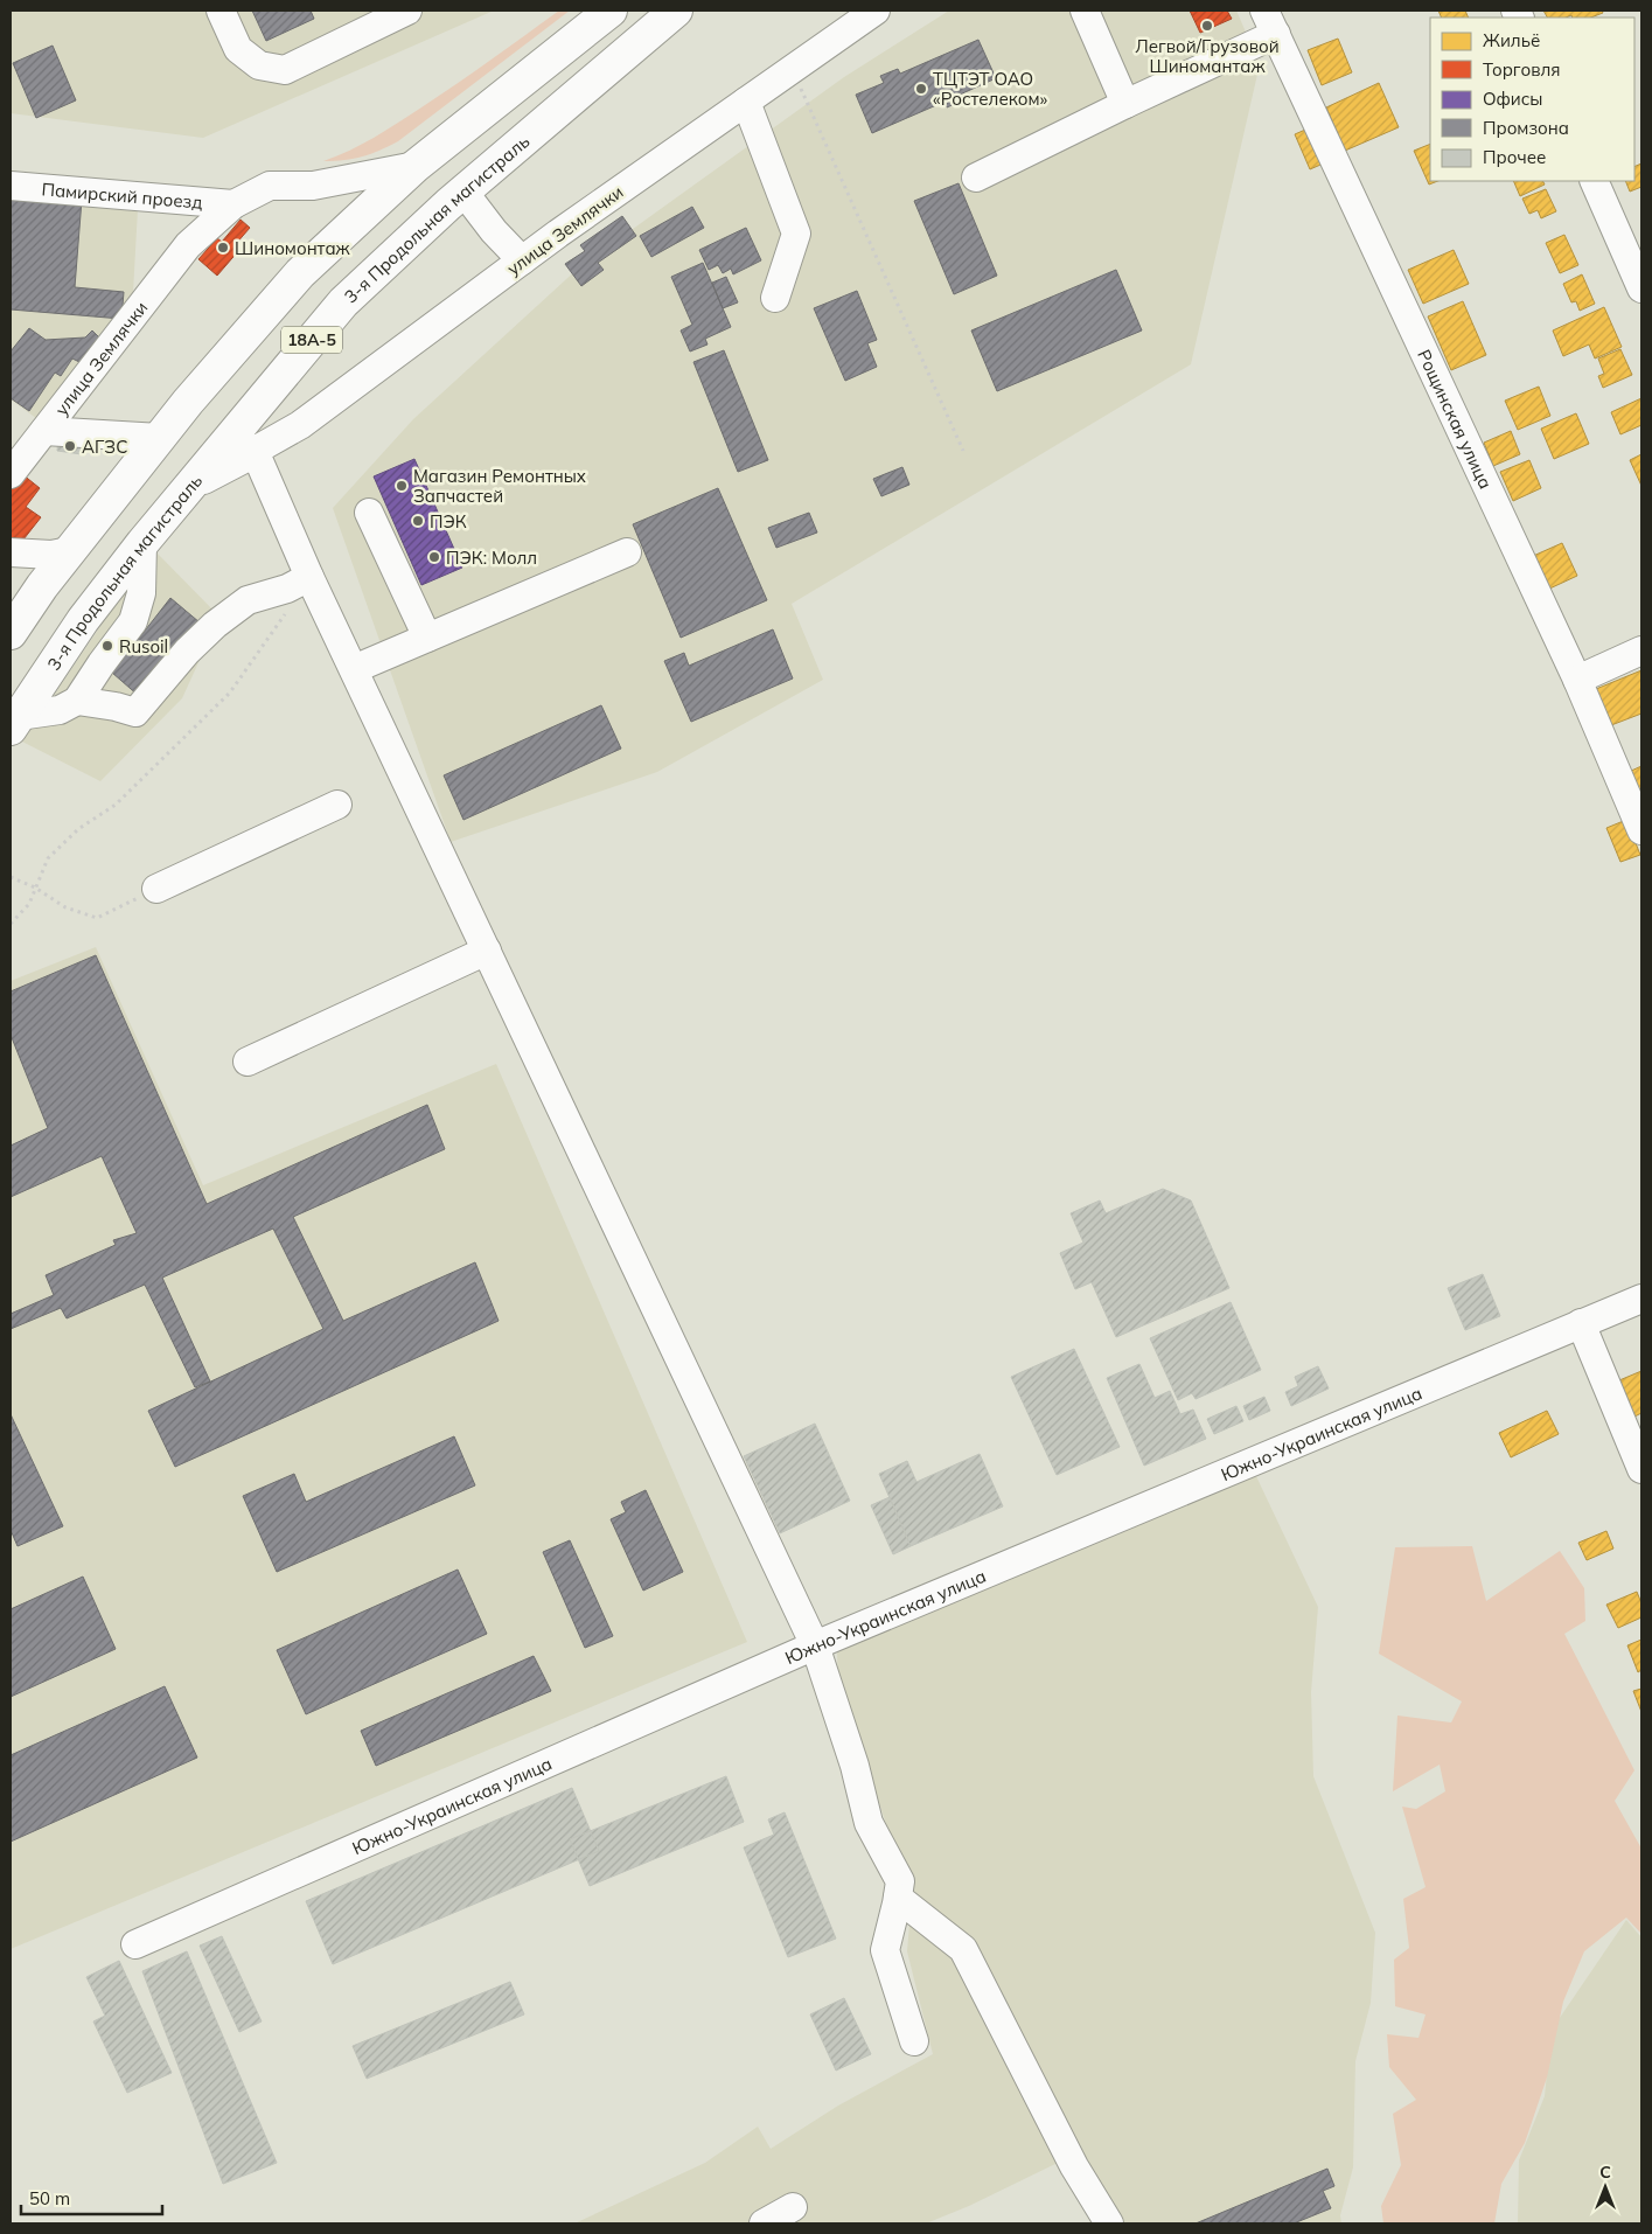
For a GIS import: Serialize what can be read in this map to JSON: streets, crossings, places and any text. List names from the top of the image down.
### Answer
{
  "streets": {
    "highway": ["3-я Продольная магистраль", "18А-5"],
    "street": [
      "Памирский проезд",
      "улица Землячки",
      "Рощинская улица",
      "Южно-Украинская улица"
    ]
  },
  "crossings": [
    ["Памирский проезд", "улица Землячки"],
    ["улица Землячки", "18А-5"]
  ],
  "places": [
    "Легвой/Грузовой Шиномантаж",
    "ТЦТЭТ ОАО «Ростелеком»",
    "Шиномонтаж",
    "АГЗС",
    "Магазин Ремонтных Запчастей",
    "ПЭК",
    "ПЭК: Молл",
    "Rusoil"
  ],
  "legend": [
    "Жильё",
    "Торговля",
    "Офисы",
    "Промзона",
    "Прочее"
  ],
  "scale_bar": "50 m",
  "north": "top"
}
